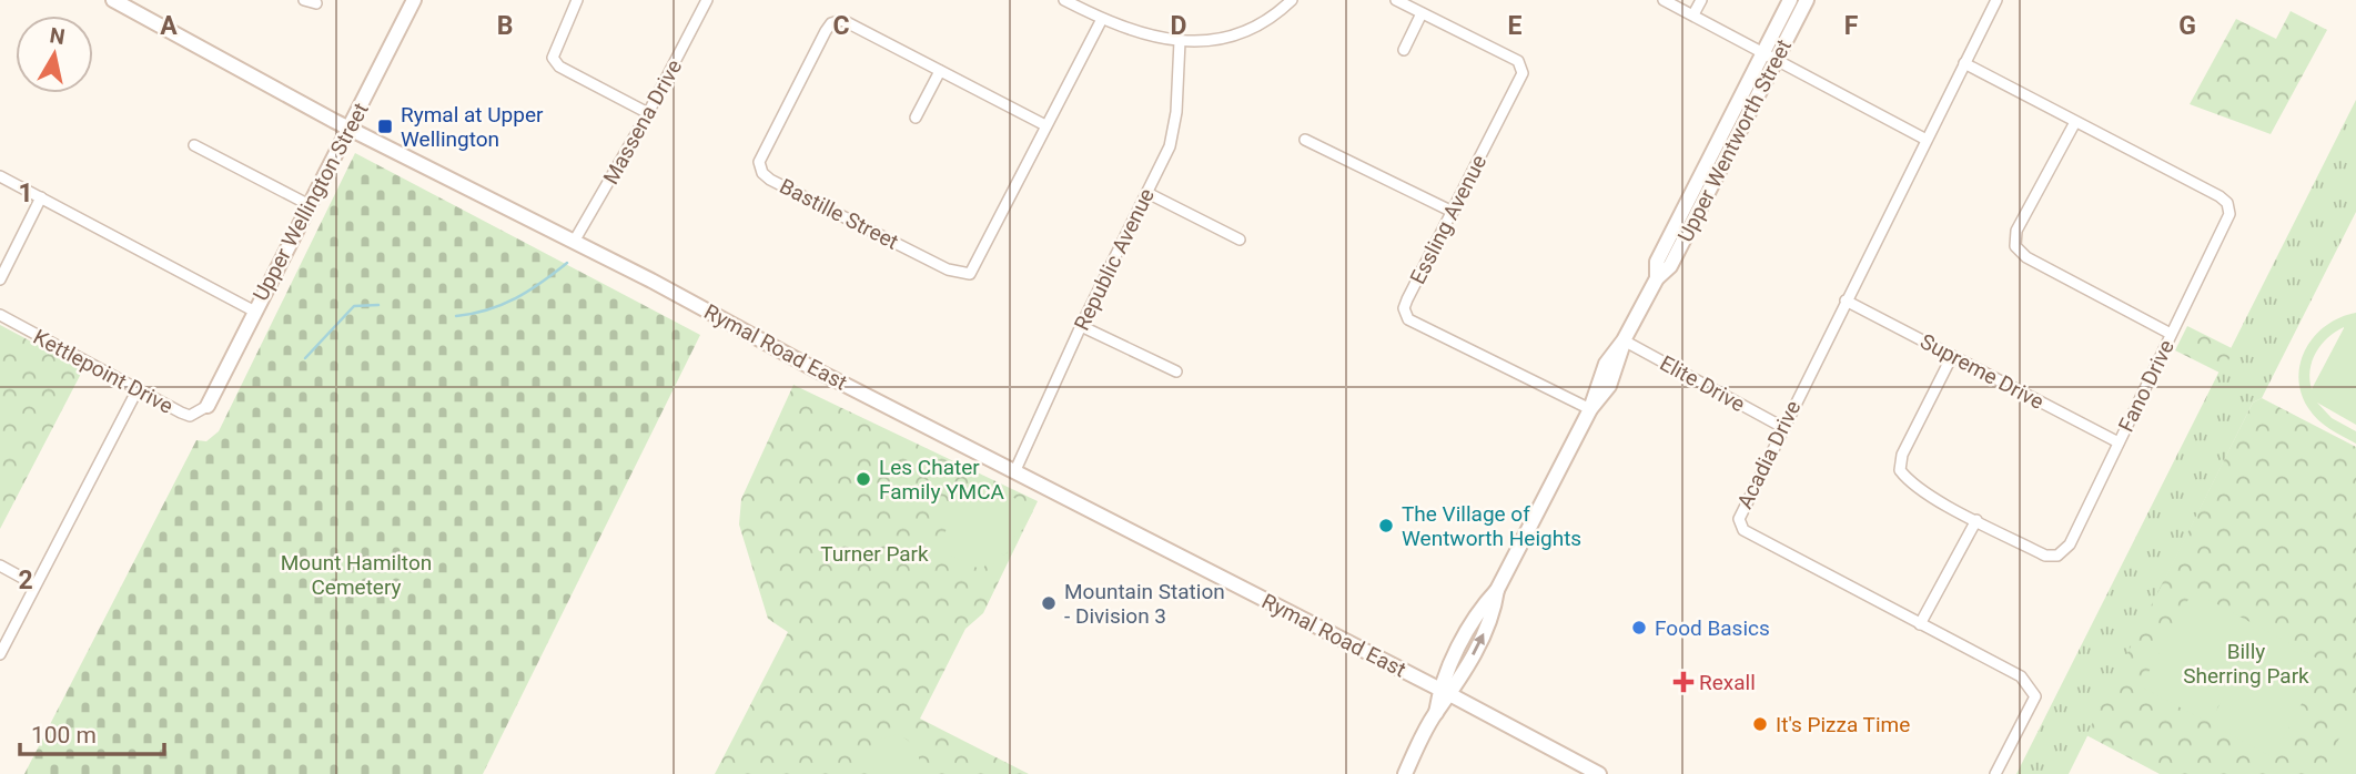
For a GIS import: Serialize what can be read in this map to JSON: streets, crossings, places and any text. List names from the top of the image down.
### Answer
{
  "streets": {
    "main road": ["Upper Wentworth Street", "Upper Wellington Street", "Rymal Road East"],
    "street": [
      "Massena Drive",
      "Bastille Street",
      "Essling Avenue",
      "Republic Avenue",
      "Kettlepoint Drive",
      "Supreme Drive",
      "Elite Drive",
      "Fano Drive",
      "Acadia Drive"
    ]
  },
  "crossings": [
    ["Massena Drive", "Rymal Road East"],
    ["Upper Wentworth Street", "Essling Avenue"],
    ["Upper Wentworth Street", "Rymal Road East"],
    ["Upper Wentworth Street", "Elite Drive"],
    ["Upper Wellington Street", "Rymal Road East"],
    ["Upper Wellington Street", "Kettlepoint Drive"],
    ["Republic Avenue", "Rymal Road East"],
    ["Supreme Drive", "Fano Drive"],
    ["Supreme Drive", "Acadia Drive"],
    ["Elite Drive", "Acadia Drive"],
    ["Fano Drive", "Acadia Drive"]
  ],
  "parks": ["Turner Park", "Mount Hamilton Cemetery", "Billy Sherring Park"],
  "places": {
    "transit": ["Rymal at Upper Wellington"],
    "other": [
      "Les Chater Family YMCA",
      "The Village of Wentworth Heights",
      "Mountain Station - Division 3",
      "Food Basics",
      "It's Pizza Time"
    ],
    "health": ["Rexall"]
  },
  "scale_bar": "100 m",
  "north": "top",
  "grid": {
    "columns": [
      "A",
      "B",
      "C",
      "D",
      "E",
      "F",
      "G"
    ],
    "rows": ["1", "2"]
  }
}
